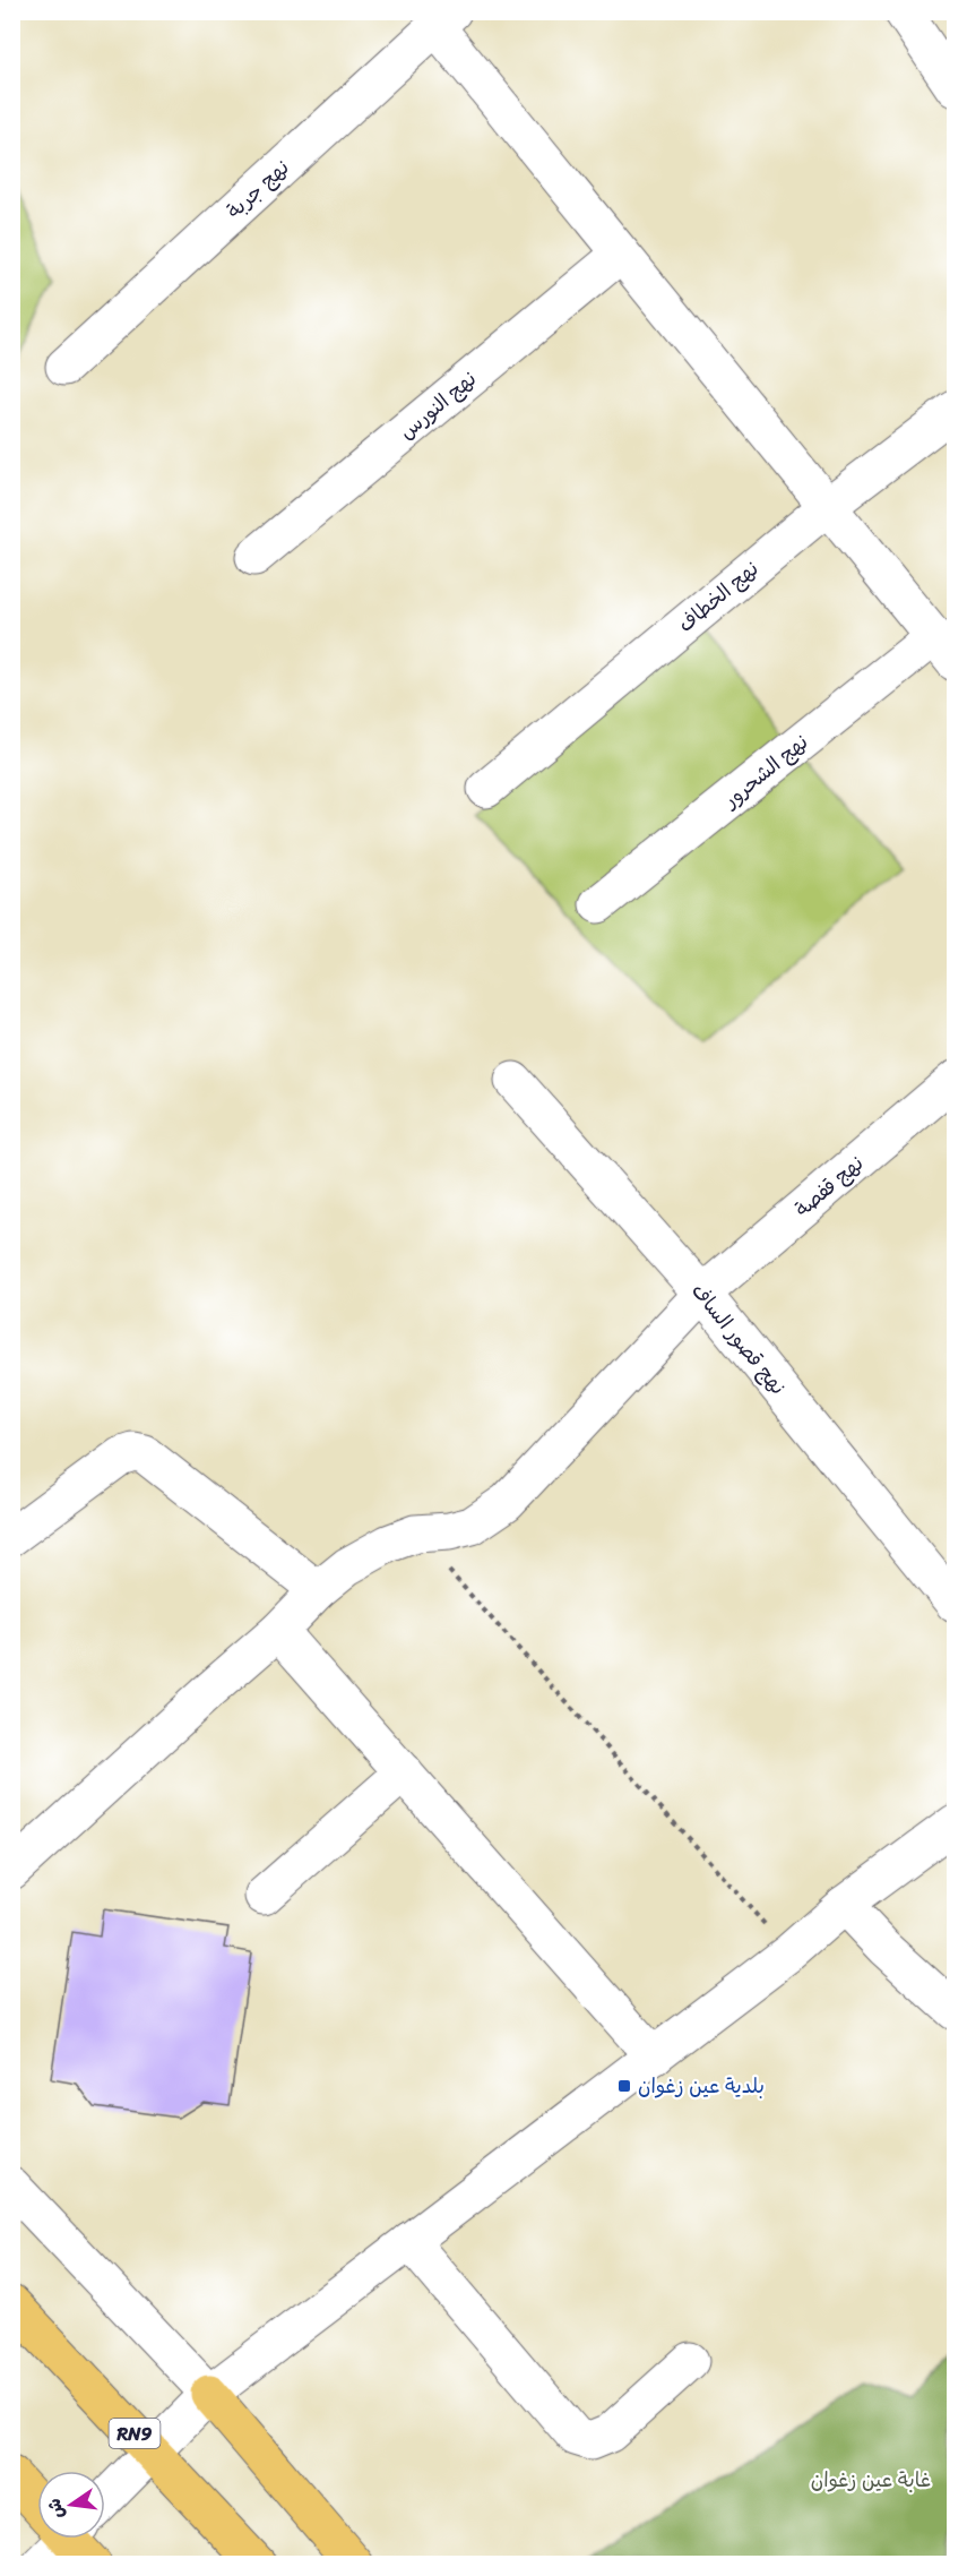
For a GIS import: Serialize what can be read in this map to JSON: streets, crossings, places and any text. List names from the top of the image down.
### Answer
{
  "streets": {
    "highway": ["RN9"],
    "street": [
      "نهج جربة",
      "نهج النورس",
      "نهج الخطاف",
      "نهج الشحرور",
      "نهج قفصة",
      "نهج قصور الساف"
    ]
  },
  "crossings": [
    ["نهج قفصة", "نهج قصور الساف"]
  ],
  "parks": ["غابة عين زغوان"],
  "places": {
    "transit": ["بلدية عين زغوان"]
  },
  "north": "left"
}
